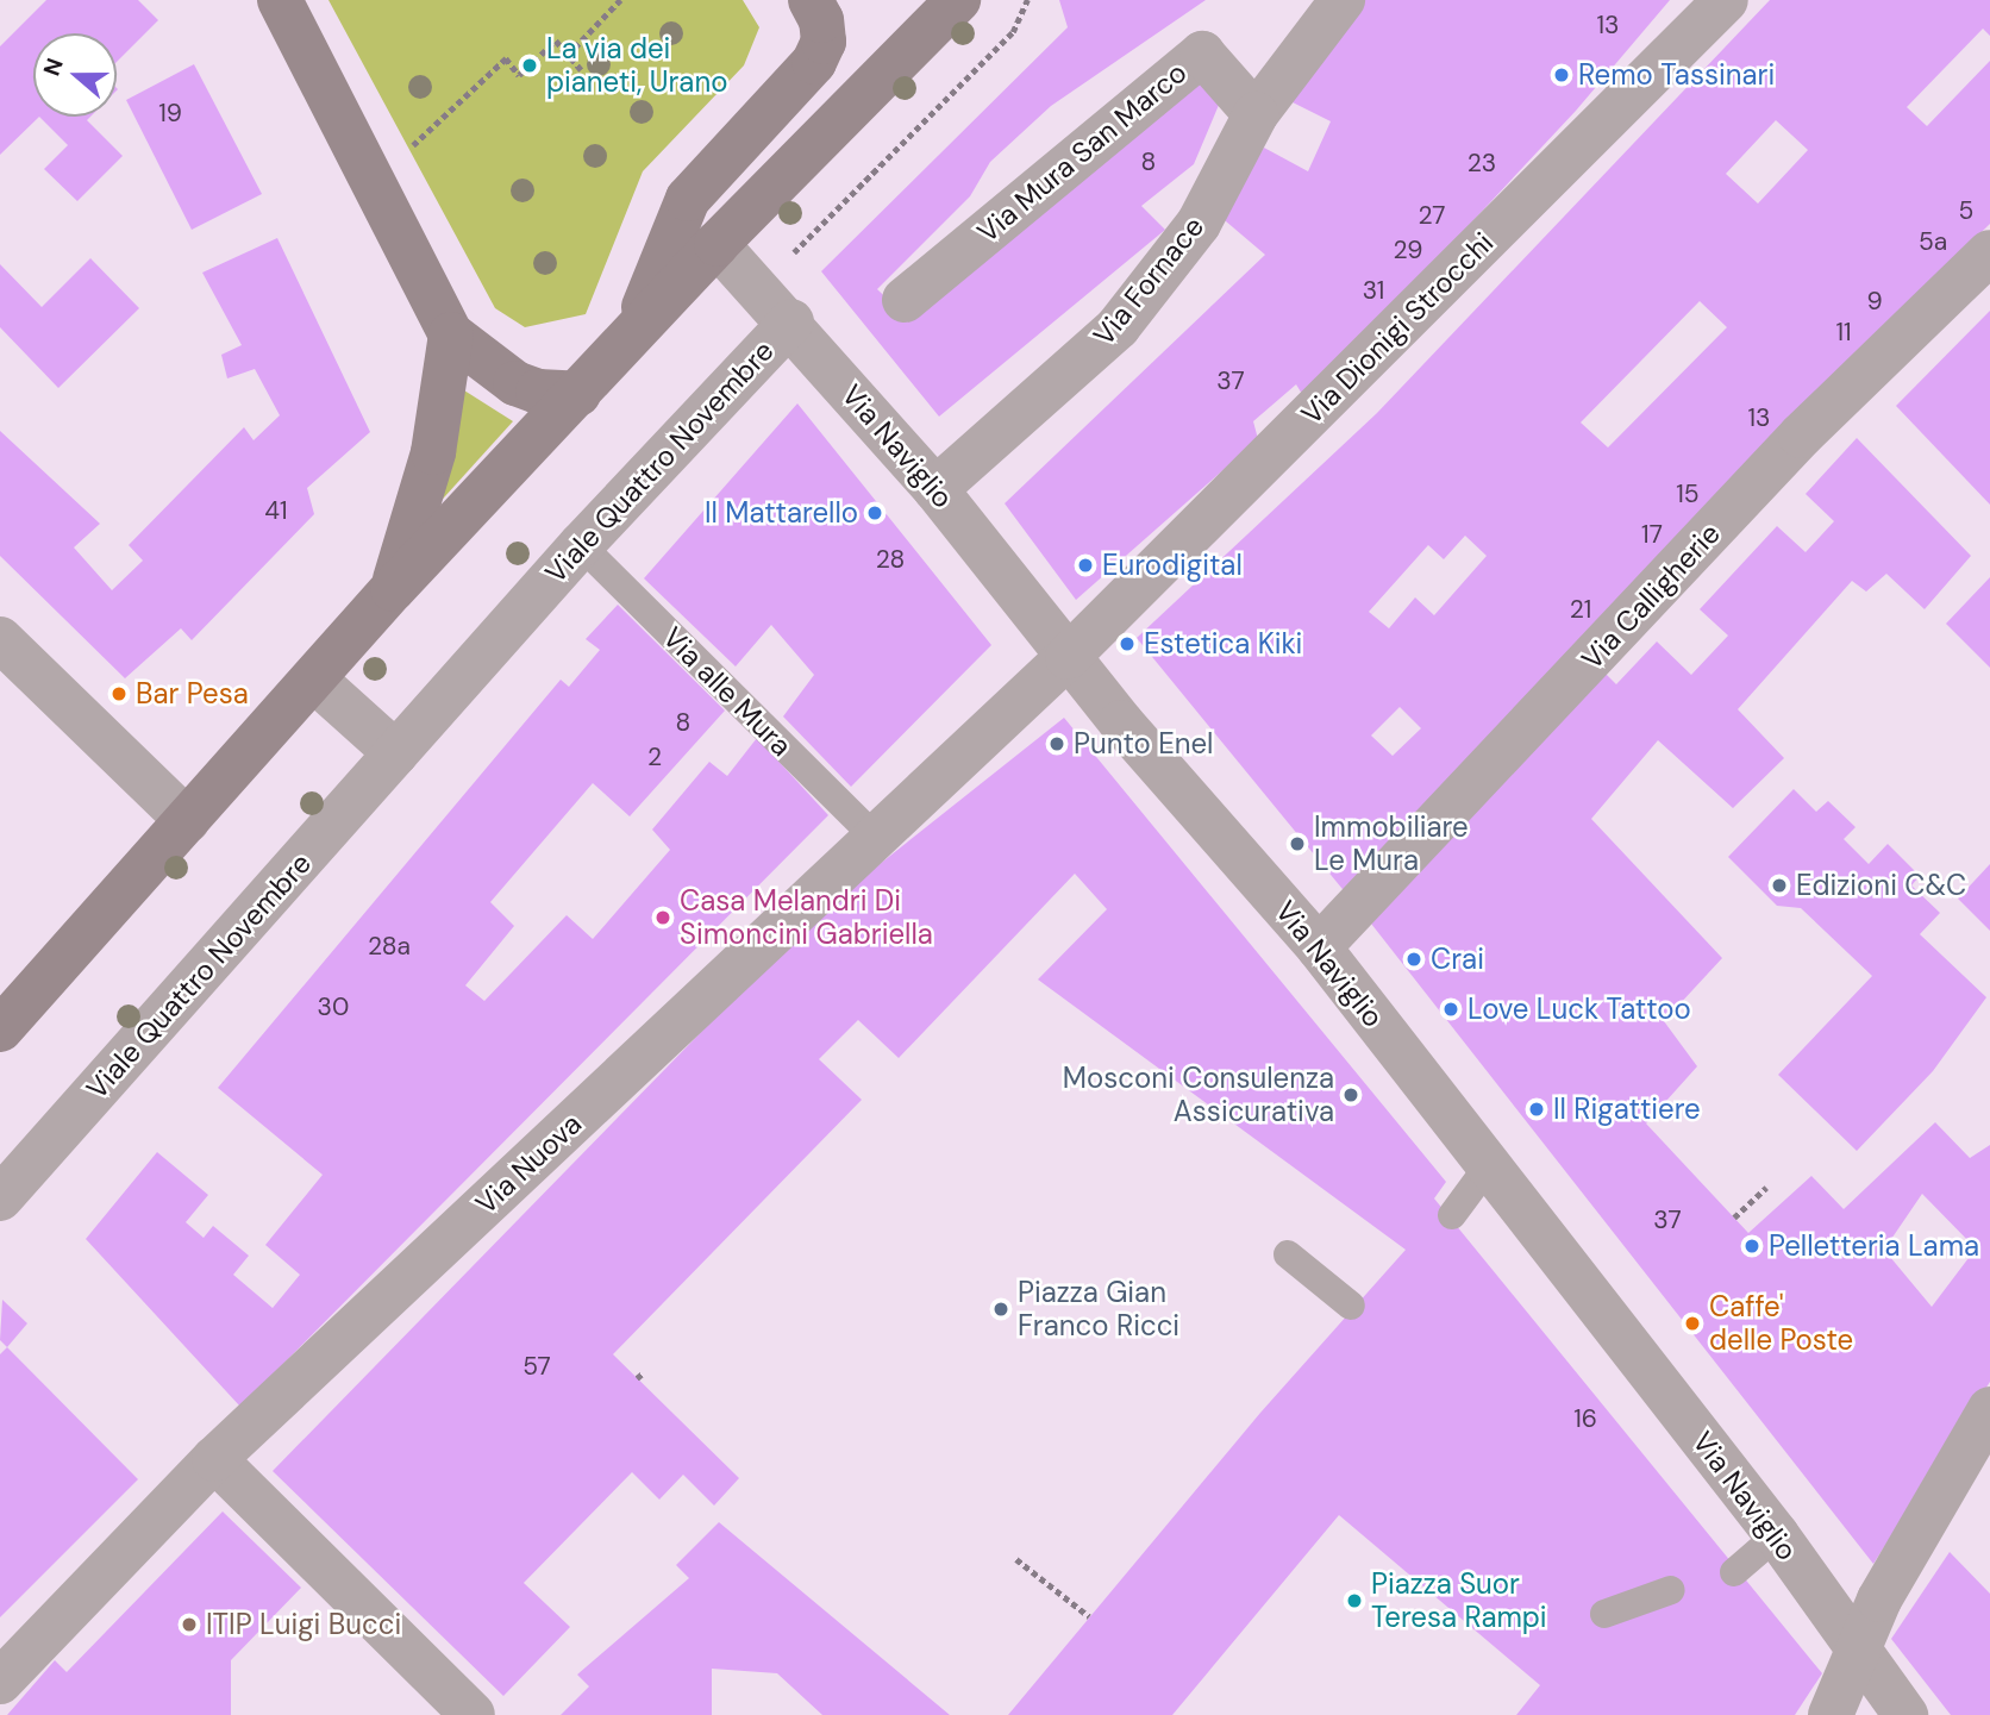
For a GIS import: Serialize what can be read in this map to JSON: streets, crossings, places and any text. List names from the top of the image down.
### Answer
{
  "streets": {
    "street": [
      "Via Mura San Marco",
      "Via Fornace",
      "Via Dionigi Strocchi",
      "Via Naviglio",
      "Viale Quattro Novembre",
      "Via Calligherie",
      "Via Nuova"
    ],
    "lane": ["Via alle Mura"]
  },
  "crossings": [
    ["Via Mura San Marco", "Via Fornace"],
    ["Via Fornace", "Via Naviglio"],
    ["Via Dionigi Strocchi", "Via Naviglio"],
    ["Via Dionigi Strocchi", "Via Nuova"],
    ["Via Naviglio", "Viale Quattro Novembre"],
    ["Via Naviglio", "Via Calligherie"],
    ["Via Naviglio", "Via Nuova"],
    ["Viale Quattro Novembre", "Via alle Mura"],
    ["Via alle Mura", "Via Nuova"]
  ],
  "places": [
    "La via dei pianeti, Urano",
    "Remo Tassinari",
    "Il Mattarello",
    "Eurodigital",
    "Estetica Kiki",
    "Bar Pesa",
    "Punto Enel",
    "Immobiliare Le Mura",
    "Edizioni C&C",
    "Casa Melandri Di Simoncini Gabriella",
    "Crai",
    "Love Luck Tattoo",
    "Mosconi Consulenza Assicurativa",
    "Il Rigattiere",
    "Pelletteria Lama",
    "Piazza Gian Franco Ricci",
    "Caffe' delle Poste",
    "Piazza Suor Teresa Rampi",
    "ITIP Luigi Bucci"
  ],
  "house_numbers": [
    "13",
    "19",
    "8",
    "23",
    "5",
    "27",
    "5a",
    "29",
    "31",
    "9",
    "11",
    "37",
    "13",
    "15",
    "41",
    "17",
    "28",
    "21",
    "8",
    "2",
    "28a",
    "30",
    "37",
    "57",
    "16"
  ],
  "north": "left"
}
